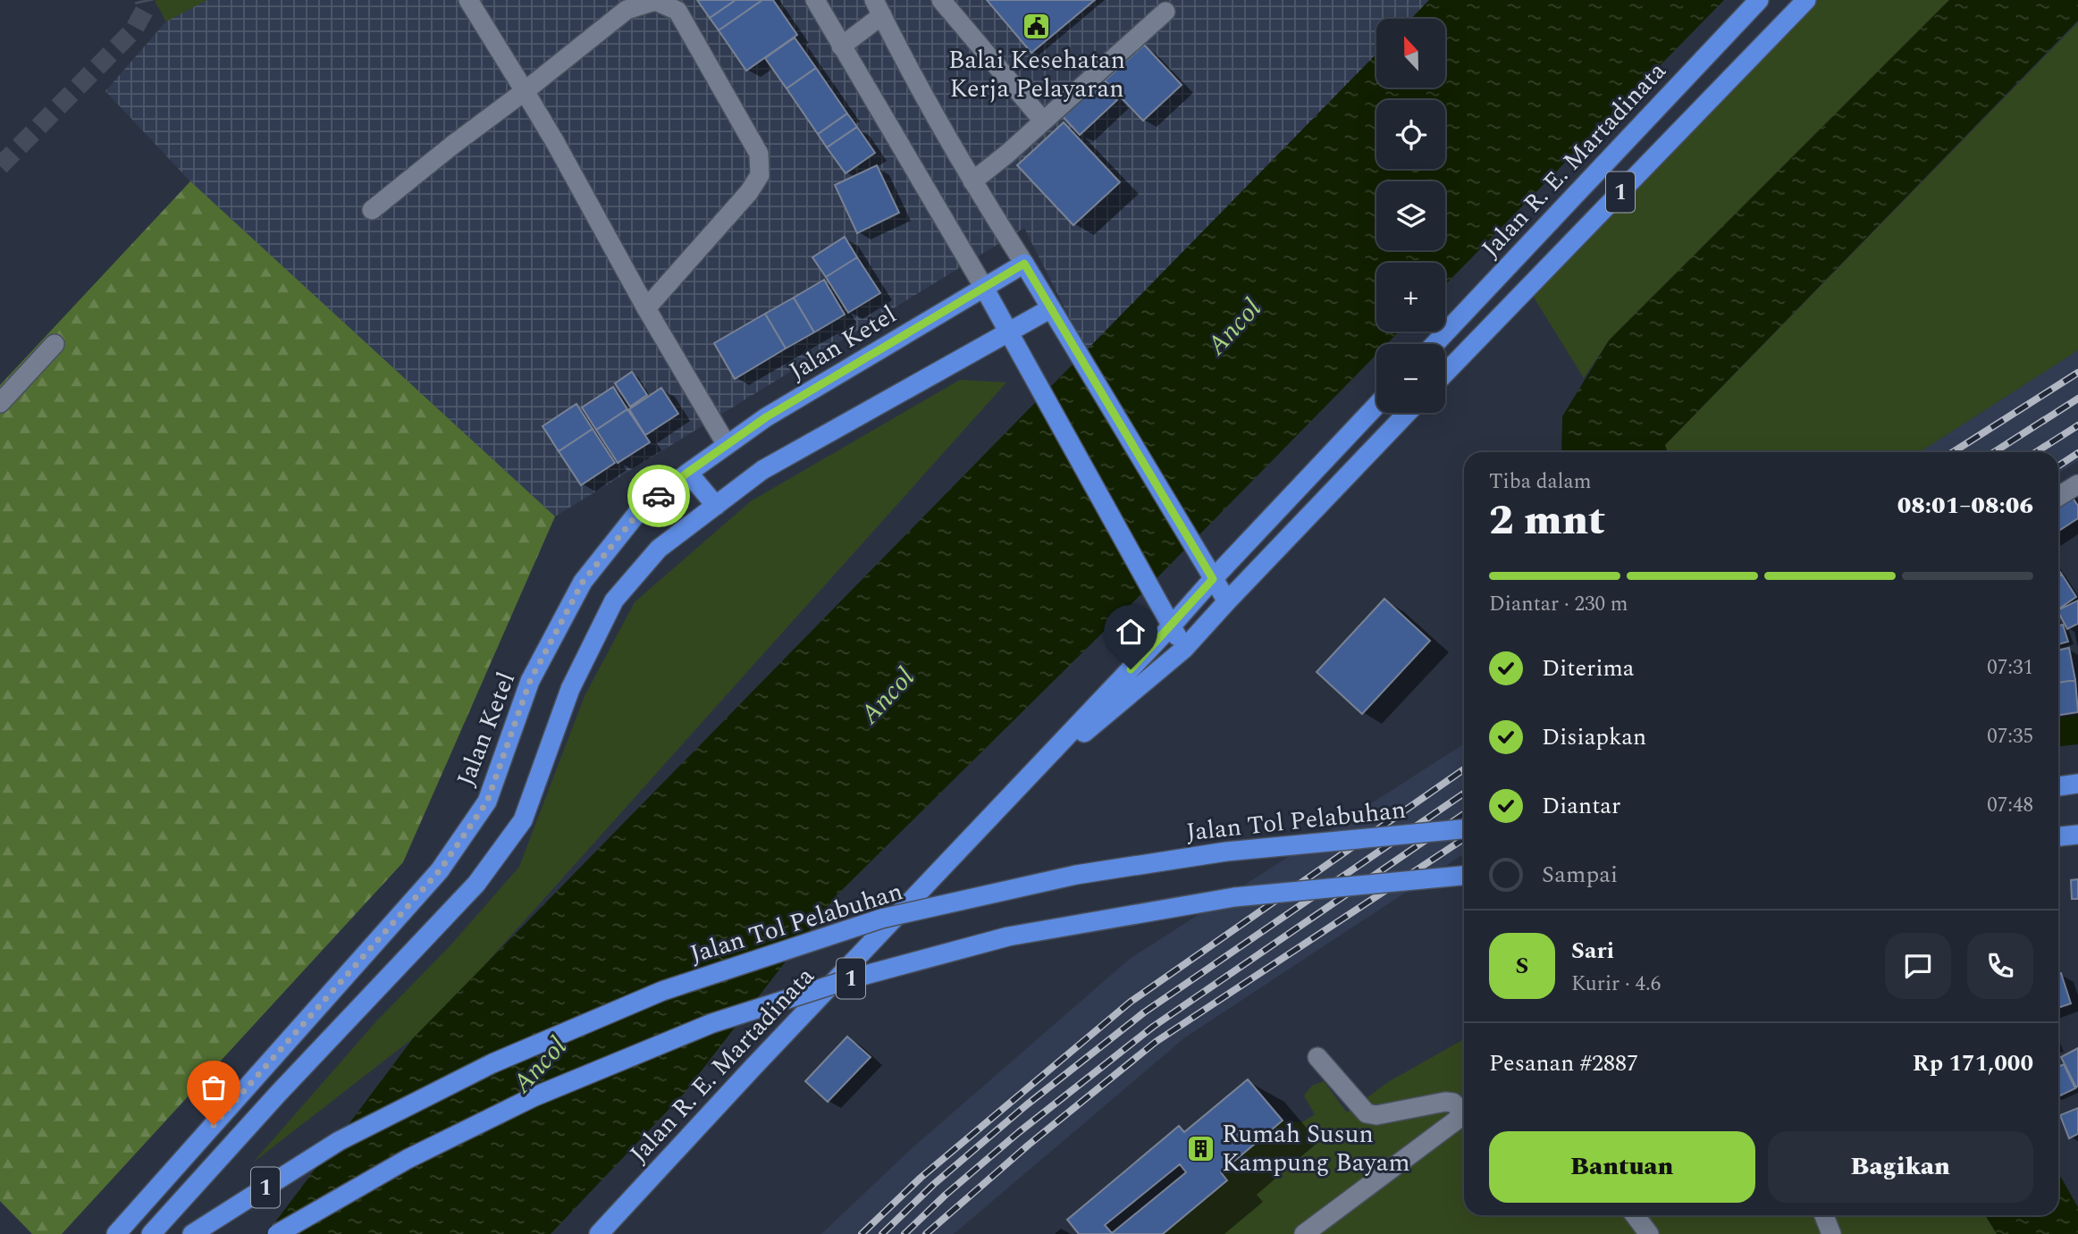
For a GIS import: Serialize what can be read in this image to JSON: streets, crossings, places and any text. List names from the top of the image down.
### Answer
{
  "streets": {
    "highway": [
      "Jalan R. E. Martadinata",
      "1",
      "Jalan Ketel",
      "Jalan Tol Pelabuhan"
    ]
  },
  "water": ["Ancol"],
  "places": {
    "public building": ["Balai Kesehatan Kerja Pelayaran"],
    "building": ["Rumah Susun Kampung Bayam"]
  },
  "north": "top",
  "page": {
    "map_buttons": ["+", "−"],
    "heading": ["2 mnt", "Tiba dalam", "08:01–08:06"],
    "panel": [
      "Sari",
      "Kurir · 4.6",
      "Pesanan #2887",
      "Rp 171,000"
    ],
    "bar": "Diantar · 230 m",
    "list": [
      ["Diterima", "07:31"],
      ["Disiapkan", "07:35"],
      ["Diantar", "07:48"],
      "Sampai"
    ],
    "round": "S",
    "buttons": ["Bantuan", "Bagikan"]
  }
}
